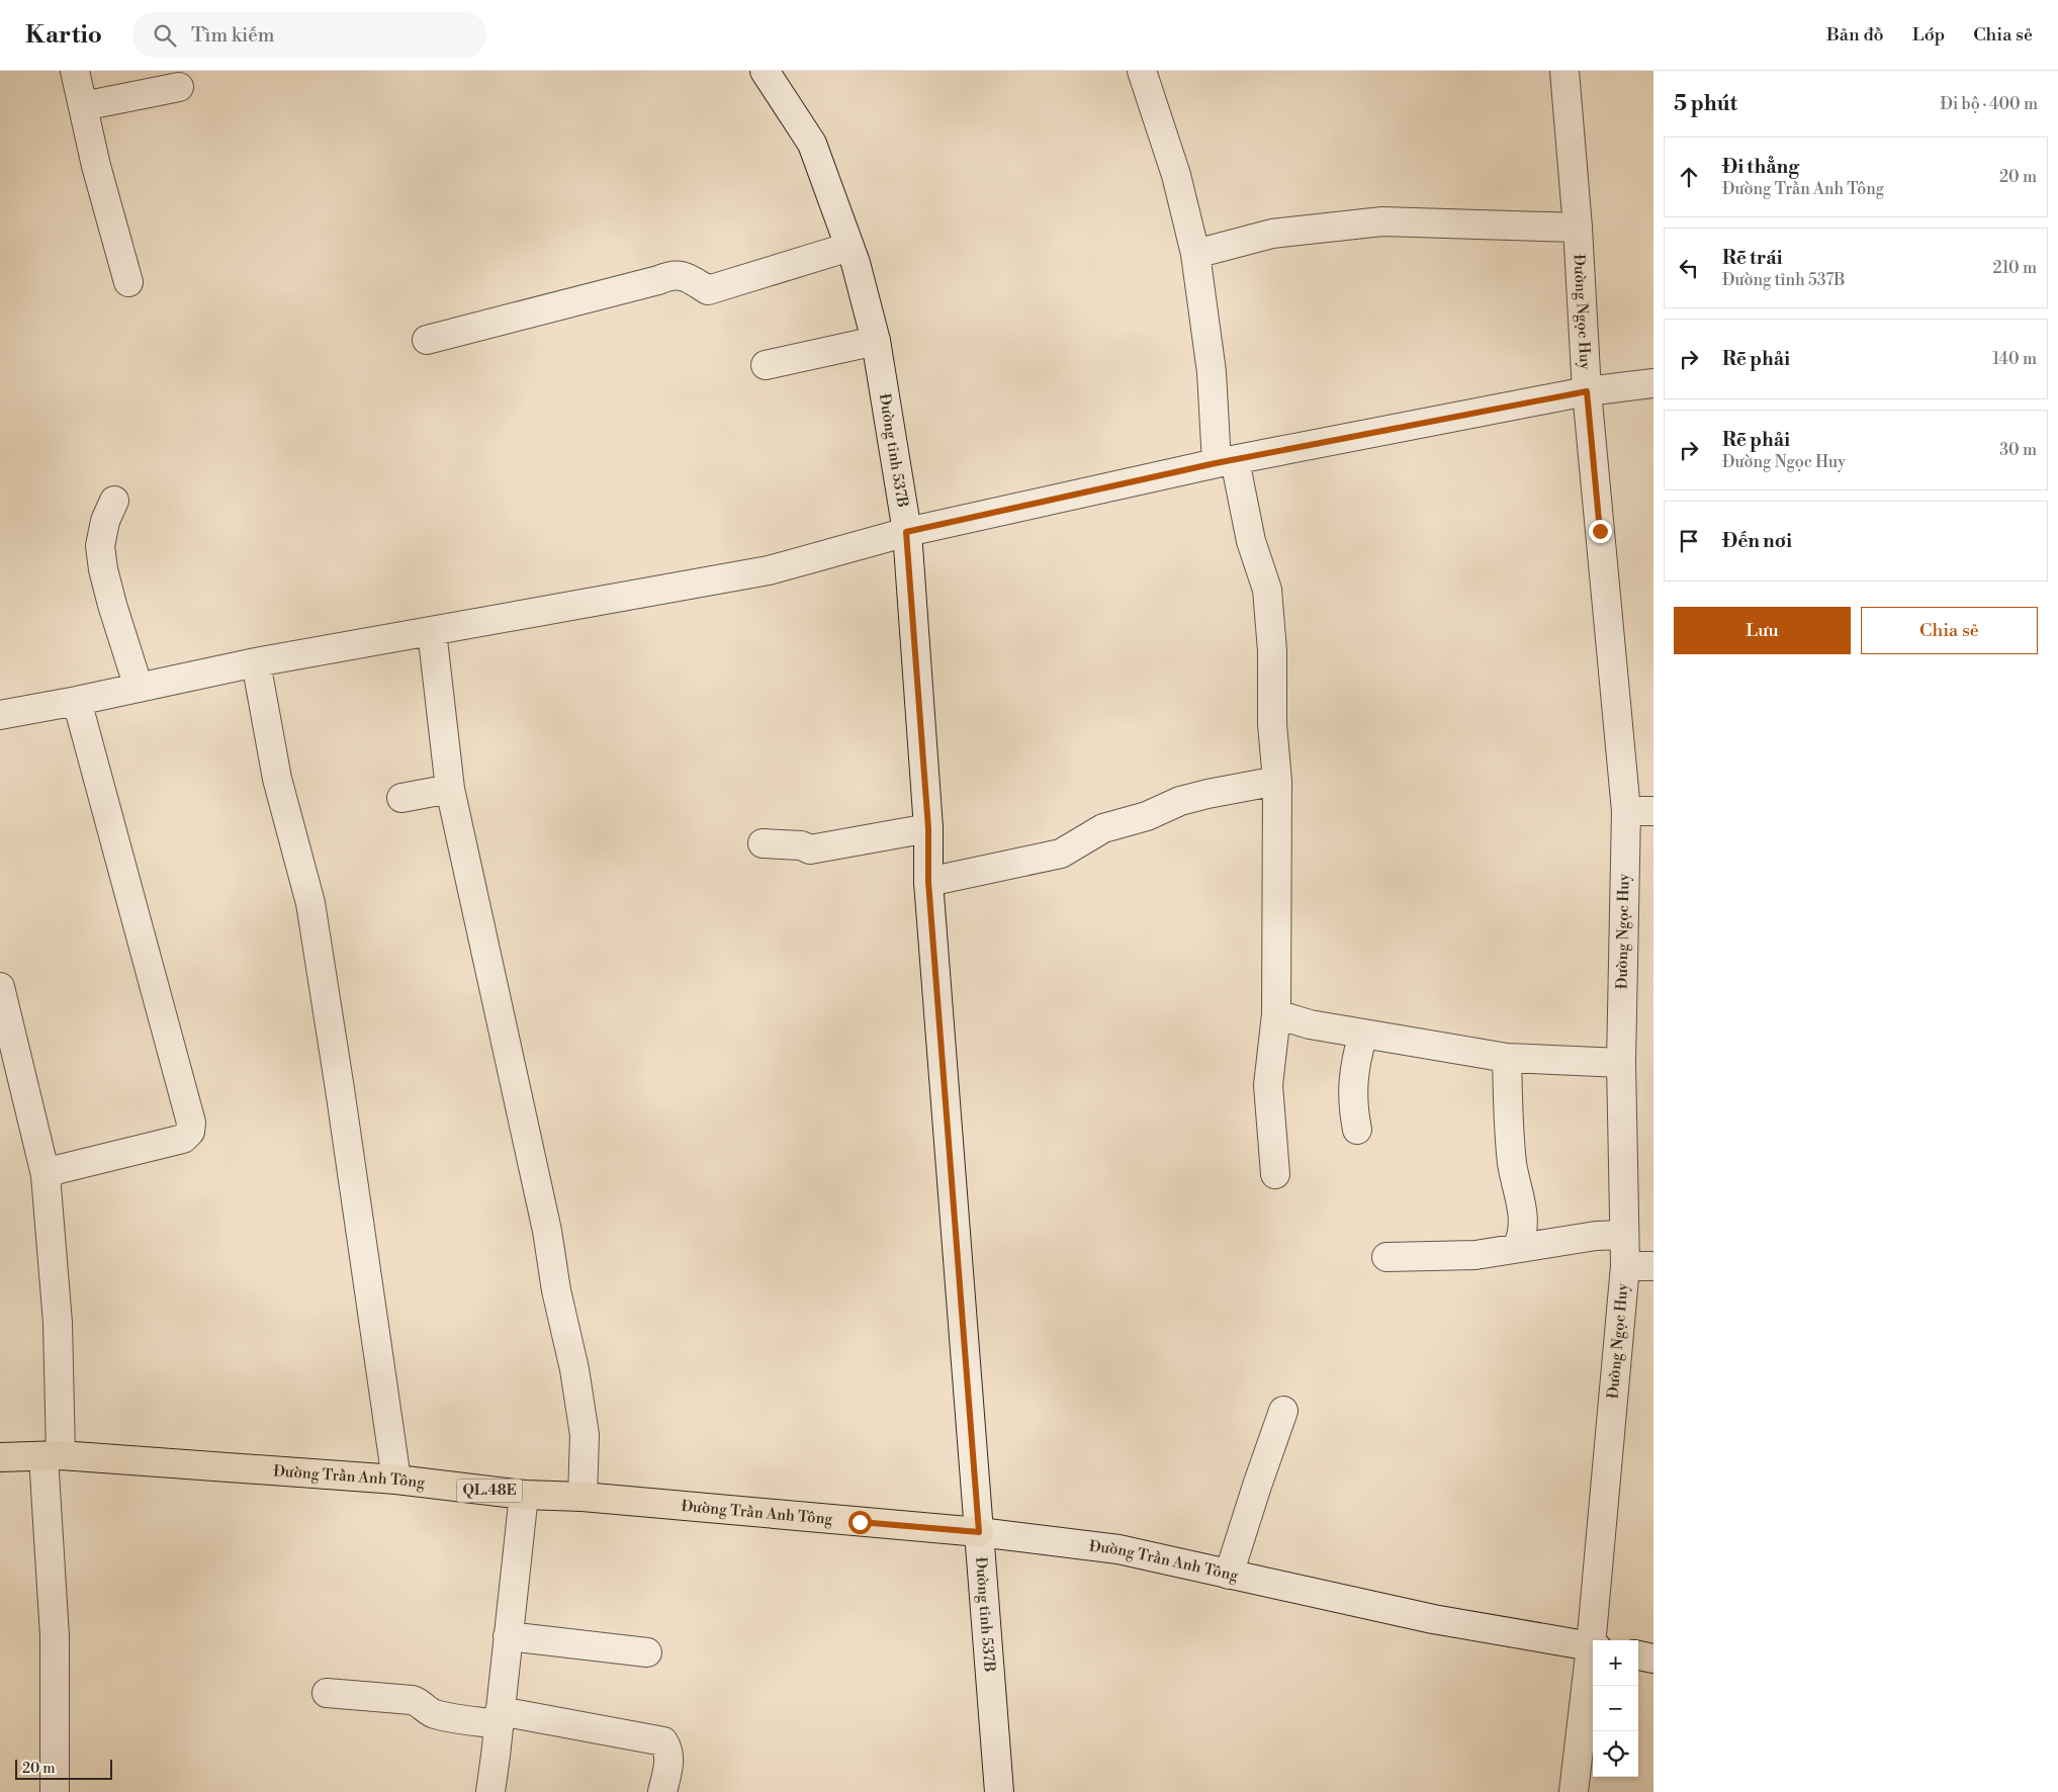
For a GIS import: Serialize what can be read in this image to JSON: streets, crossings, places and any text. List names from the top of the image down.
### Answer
{
  "streets": {
    "main road": ["Đường Trần Anh Tông", "QL.48E"],
    "street": ["Đường Ngọc Huy", "Đường tỉnh 537B"]
  },
  "crossings": [
    ["Đường tỉnh 537B", "Đường Trần Anh Tông"]
  ],
  "scale_bar": "20 m",
  "page": {
    "header": "Kartio",
    "search": "Tìm kiếm",
    "nav": ["Bản đồ", "Lớp", "Chia sẻ"],
    "heading": ["5 phút", "Đi bộ · 400 m"],
    "list": [
      ["Đi thẳng", "Đường Trần Anh Tông", "20 m"],
      ["Rẽ trái", "Đường tỉnh 537B", "210 m"],
      ["Rẽ phải", "140 m"],
      ["Rẽ phải", "Đường Ngọc Huy", "30 m"],
      "Đến nơi"
    ],
    "buttons": ["Lưu", "Chia sẻ"],
    "map_buttons": ["+", "−"],
    "scale": "20 m"
  }
}
